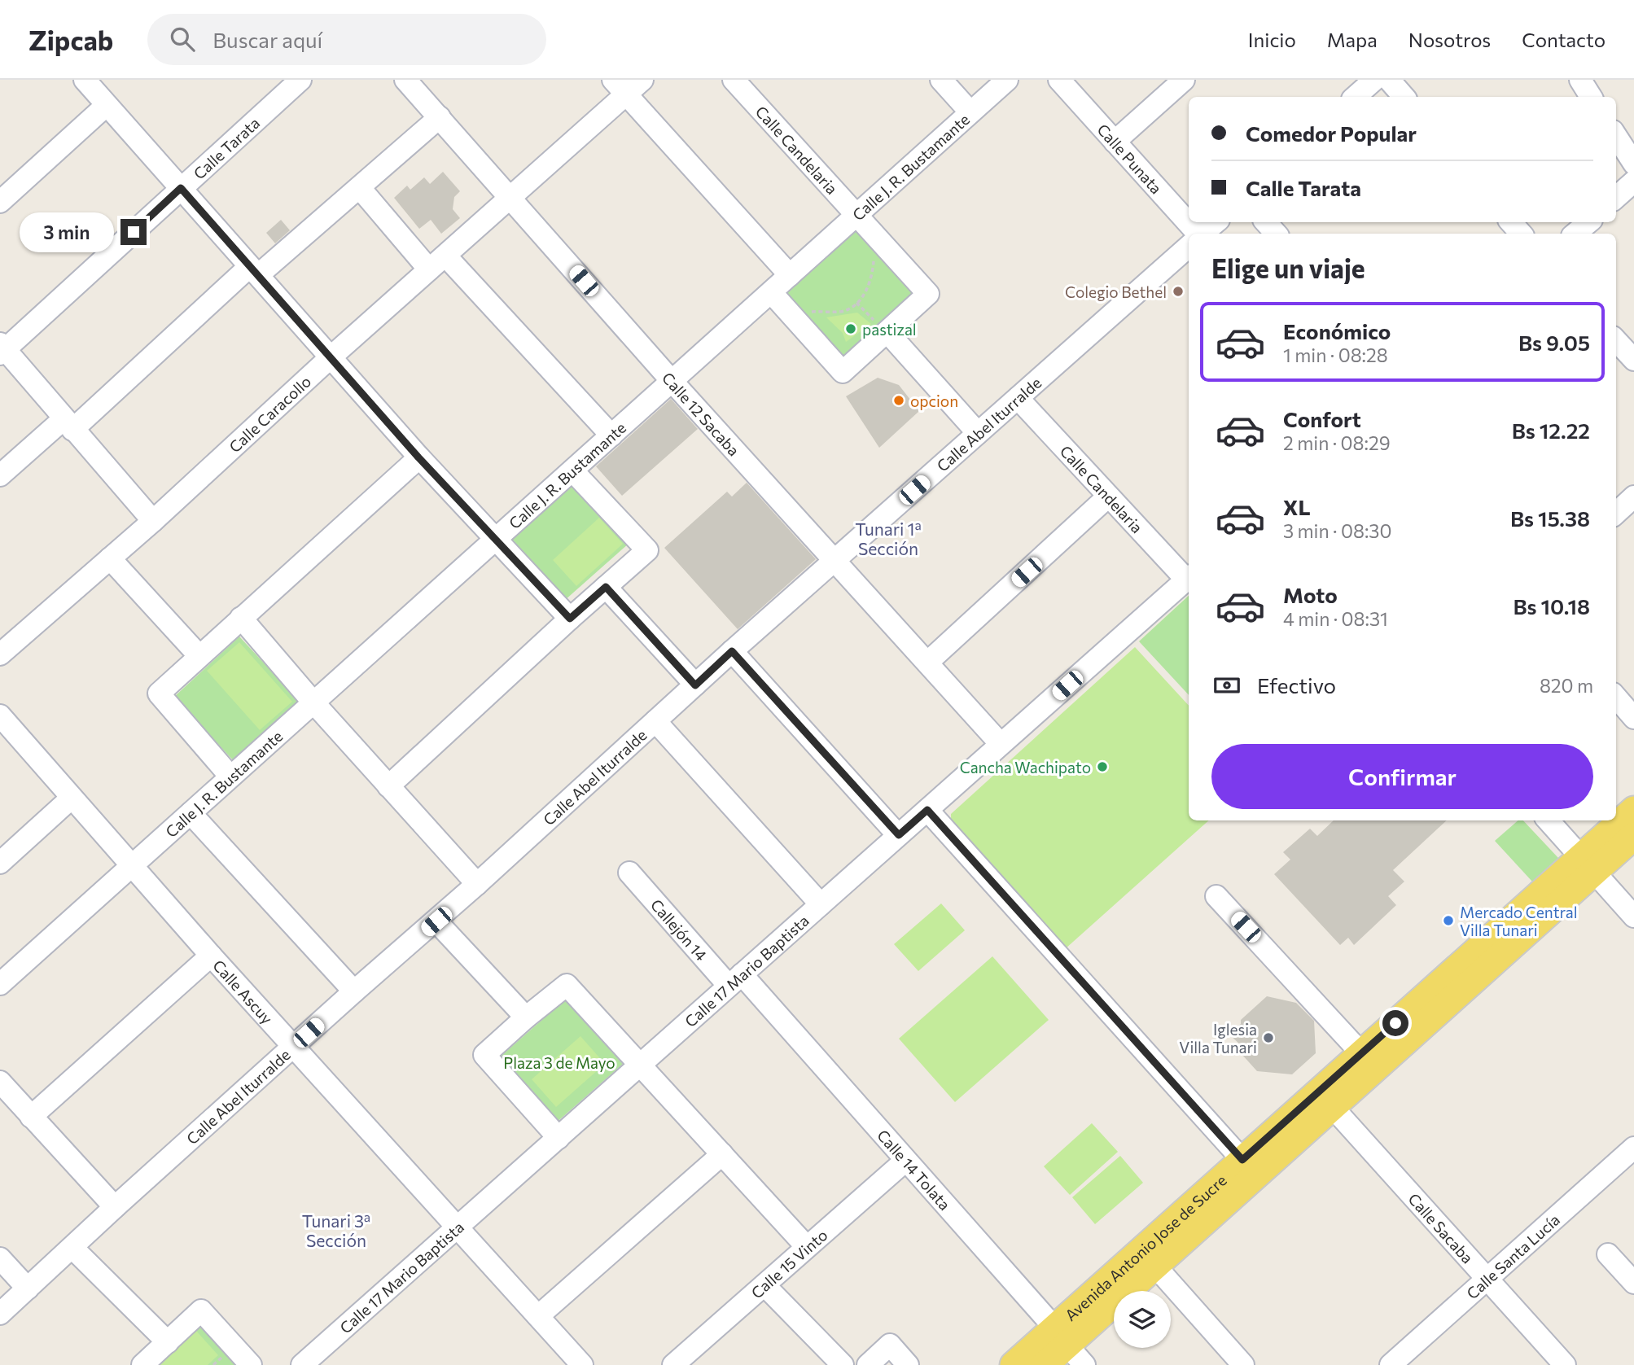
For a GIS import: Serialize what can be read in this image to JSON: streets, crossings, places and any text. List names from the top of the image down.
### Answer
{
  "streets": {
    "main road": ["Avenida Antonio Jose de Sucre"],
    "street": [
      "Calle Tarata",
      "Calle Candelaria",
      "Calle Punata",
      "Calle J. R. Bustamante",
      "Calle Caracollo",
      "Calle 12 Sacaba",
      "Calle Abel Iturralde",
      "Callejón 14",
      "Calle 17 Mario Baptista",
      "Calle Ascuy",
      "Calle 14 Tolata",
      "Calle Sacaba",
      "Calle Santa Lucía",
      "Calle 15 Vinto"
    ]
  },
  "crossings": [
    ["Calle Candelaria", "Calle J. R. Bustamante"],
    ["Calle Candelaria", "Calle Abel Iturralde"],
    ["Calle Candelaria", "Calle 17 Mario Baptista"],
    ["Calle J. R. Bustamante", "Calle 12 Sacaba"],
    ["Calle J. R. Bustamante", "Calle Ascuy"],
    ["Calle Caracollo", "Calle 12 Sacaba"],
    ["Calle 12 Sacaba", "Calle Abel Iturralde"],
    ["Calle 12 Sacaba", "Calle 17 Mario Baptista"],
    ["Calle Abel Iturralde", "Calle Ascuy"],
    ["Callejón 14", "Calle 17 Mario Baptista"],
    ["Callejón 14", "Calle 14 Tolata"],
    ["Calle 17 Mario Baptista", "Calle Ascuy"],
    ["Calle 17 Mario Baptista", "Calle 14 Tolata"],
    ["Calle 14 Tolata", "Avenida Antonio Jose de Sucre"],
    ["Calle 14 Tolata", "Calle 15 Vinto"],
    ["Calle Sacaba", "Avenida Antonio Jose de Sucre"],
    ["Calle Sacaba", "Calle Santa Lucía"]
  ],
  "districts": ["Tunari 1ª Sección", "Tunari 3ª Sección"],
  "parks": ["Plaza 3 de Mayo"],
  "places": [
    "Colegio Bethel",
    "pastizal",
    "opcion",
    "Cancha Wachipato",
    "Mercado Central Villa Tunari",
    "Iglesia Villa Tunari"
  ],
  "page": {
    "header": "Zipcab",
    "search": "Buscar aquí",
    "nav": [
      "Inicio",
      "Mapa",
      "Nosotros",
      "Contacto"
    ],
    "banner": ["Comedor Popular", "Calle Tarata"],
    "bubble": "3 min",
    "heading": "Elige un viaje",
    "list": [
      {
        "name": "Económico",
        "note": "1 min · 08:28",
        "value": "Bs 9.05"
      },
      {
        "name": "Confort",
        "note": "2 min · 08:29",
        "value": "Bs 12.22"
      },
      {
        "name": "XL",
        "note": "3 min · 08:30",
        "value": "Bs 15.38"
      },
      {
        "name": "Moto",
        "note": "4 min · 08:31",
        "value": "Bs 10.18"
      }
    ],
    "pay": ["Efectivo", "820 m"],
    "buttons": "Confirmar"
  }
}
